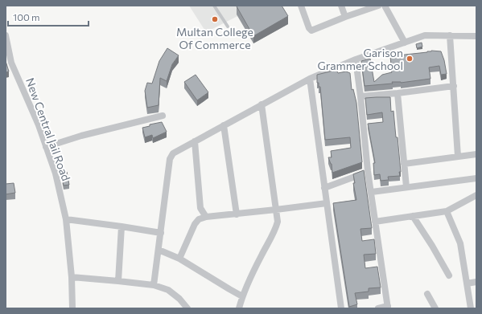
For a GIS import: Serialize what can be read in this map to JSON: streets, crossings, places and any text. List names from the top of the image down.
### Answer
{
  "streets": {
    "street": ["New Central Jail Road"]
  },
  "places": ["Multan College Of Commerce", "Garison Grammer School"],
  "scale_bar": "100 m"
}
